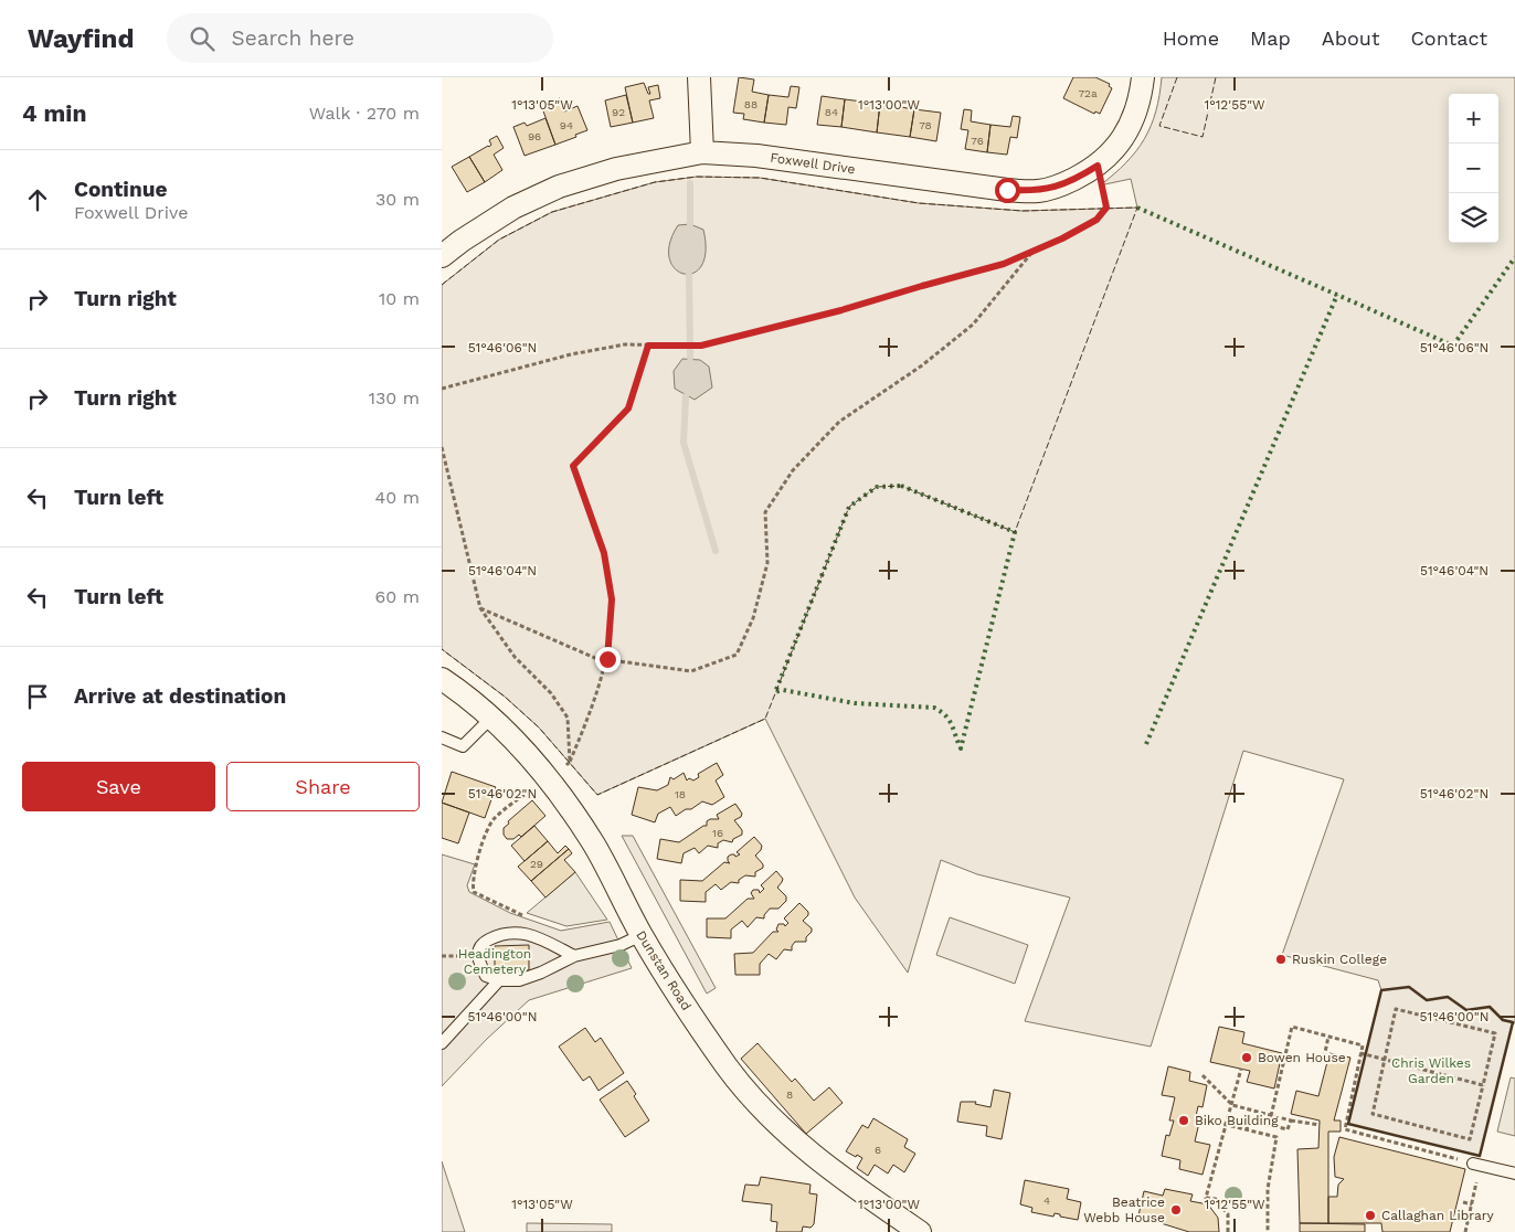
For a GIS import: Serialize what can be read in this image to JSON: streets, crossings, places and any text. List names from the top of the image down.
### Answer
{
  "streets": {
    "street": ["Foxwell Drive", "Dunstan Road"]
  },
  "parks": ["Headington Cemetery", "Chris Wilkes Garden"],
  "places": [
    "Ruskin College",
    "Bowen House",
    "Biko Building",
    "Beatrice Webb House",
    "Callaghan Library"
  ],
  "house_numbers": [
    "72a",
    "88",
    "92",
    "84",
    "94",
    "78",
    "96",
    "76",
    "18",
    "16",
    "29",
    "8",
    "6",
    "4"
  ],
  "page": {
    "header": "Wayfind",
    "search": "Search here",
    "nav": [
      "Home",
      "Map",
      "About",
      "Contact"
    ],
    "heading": ["4 min", "Walk · 270 m"],
    "map_buttons": ["+", "−"],
    "list": [
      ["Continue", "Foxwell Drive", "30 m"],
      ["Turn right", "10 m"],
      ["Turn right", "130 m"],
      ["Turn left", "40 m"],
      ["Turn left", "60 m"],
      "Arrive at destination"
    ],
    "buttons": ["Save", "Share"]
  },
  "coordinates": [
    "1°13'05\"W",
    "1°13'00\"W",
    "1°12'55\"W",
    "51°46'06\"N",
    "51°46'04\"N",
    "51°46'02\"N",
    "51°46'00\"N"
  ]
}
